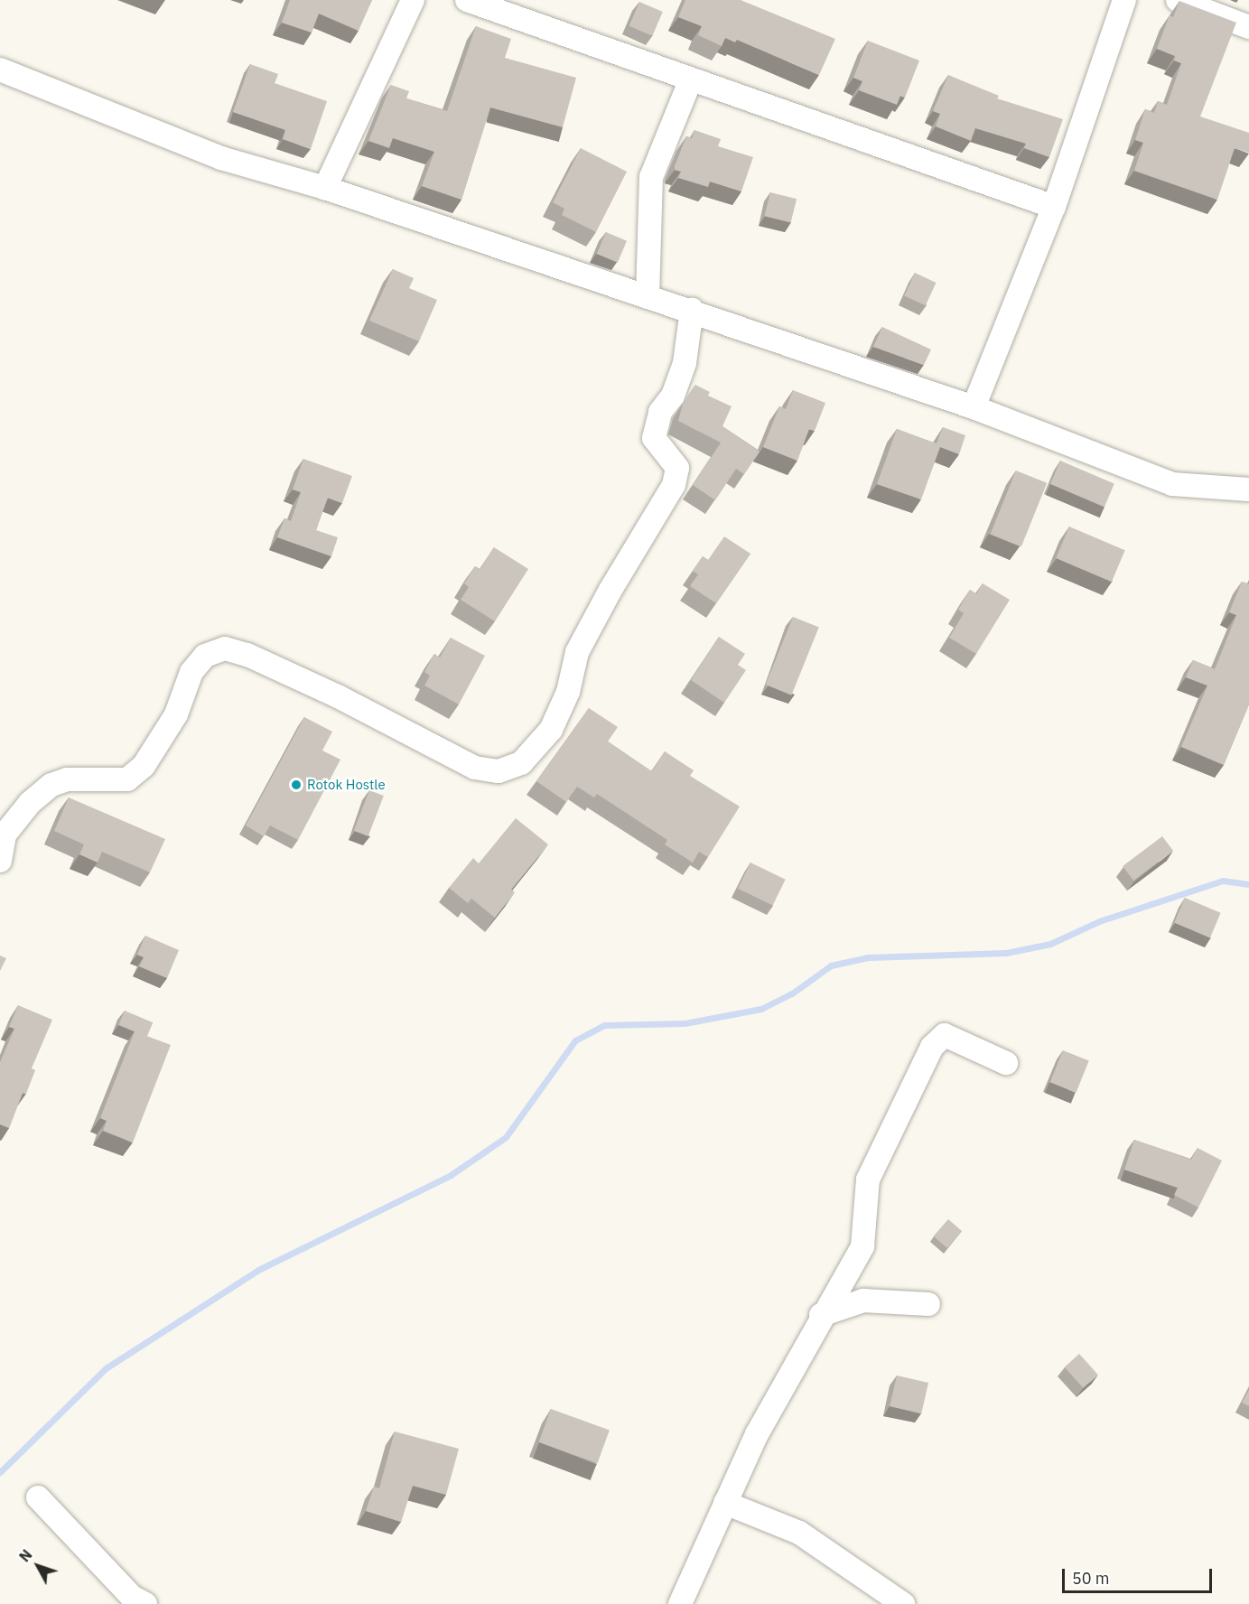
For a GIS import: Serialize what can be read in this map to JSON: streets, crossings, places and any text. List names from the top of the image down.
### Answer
{
  "places": ["Rotok Hostle"],
  "scale_bar": "50 m",
  "north": "top left"
}
